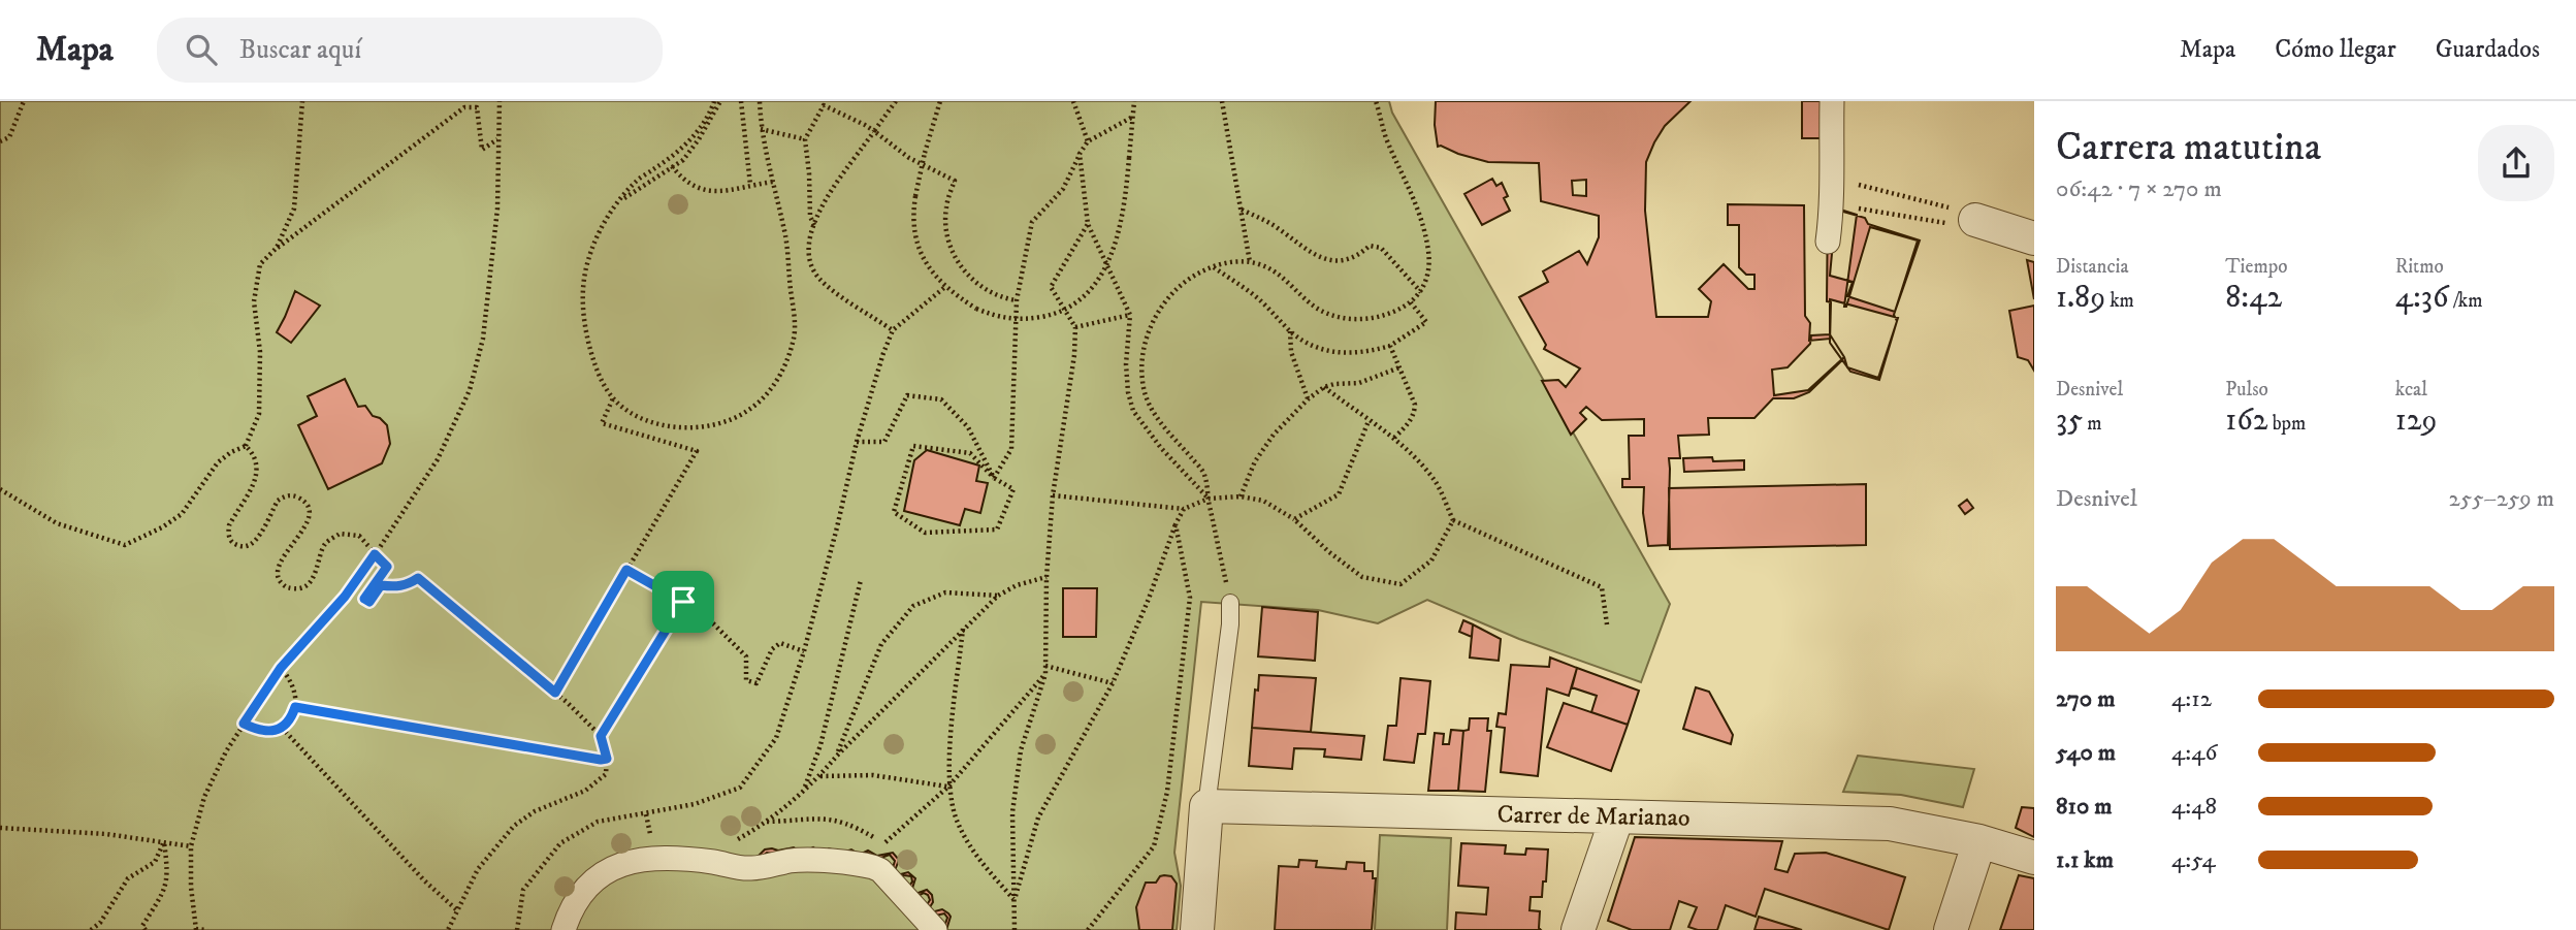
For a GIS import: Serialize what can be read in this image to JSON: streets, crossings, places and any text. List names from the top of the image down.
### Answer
{
  "streets": {
    "street": ["Carrer de Marianao"]
  },
  "page": {
    "header": "Mapa",
    "search": "Buscar aquí",
    "nav": ["Mapa", "Cómo llegar", "Guardados"],
    "heading": ["Carrera matutina", "06:42 · 7 × 270 m"],
    "stats": [
      ["Distancia", "1.89 km"],
      ["Tiempo", "8:42"],
      ["Ritmo", "4:36 /km"],
      ["Desnivel", "35 m"],
      ["Pulso", "162 bpm"],
      ["kcal", "129"]
    ],
    "chart": ["Desnivel", "255–259 m"],
    "list": [
      {
        "name": "270 m",
        "note": "4:12"
      },
      {
        "name": "540 m",
        "note": "4:46"
      },
      {
        "name": "810 m",
        "note": "4:48"
      },
      {
        "name": "1.1 km",
        "note": "4:54"
      }
    ]
  }
}
